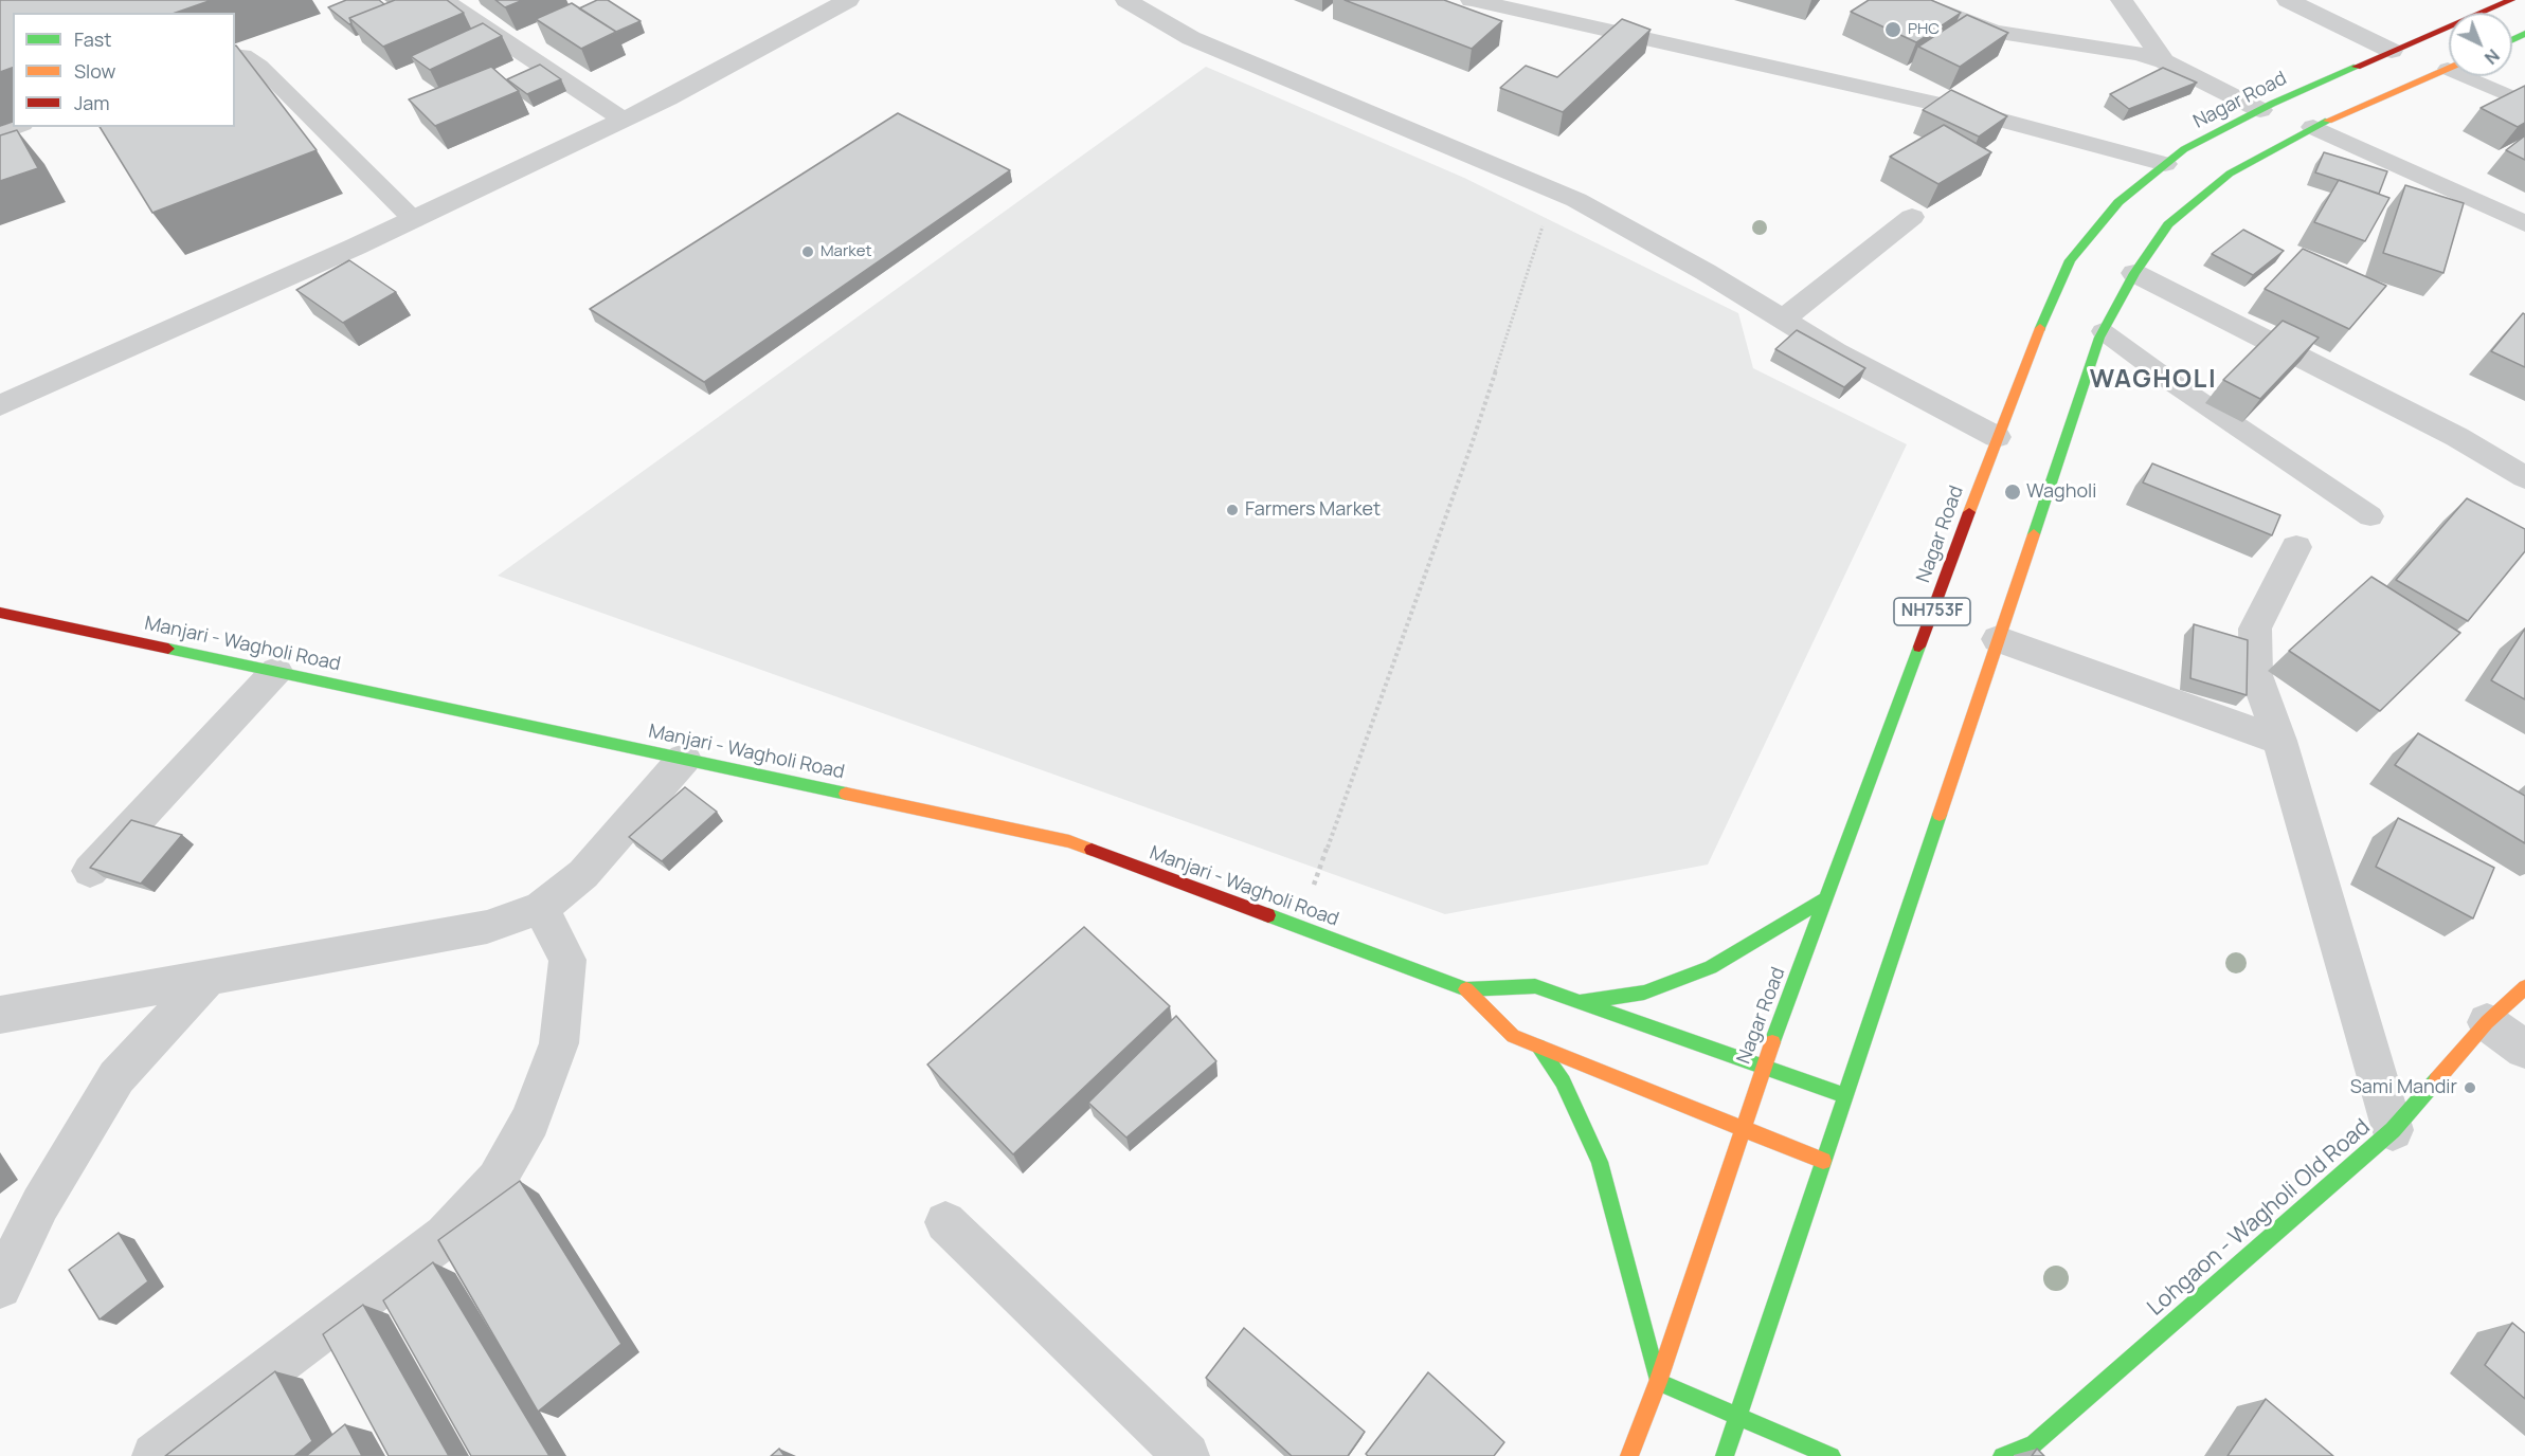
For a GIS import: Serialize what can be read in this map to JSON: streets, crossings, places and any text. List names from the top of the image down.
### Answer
{
  "streets": {
    "main road": [
      "Nagar Road",
      "NH753F",
      "Manjari - Wagholi Road",
      "Lohgaon - Wagholi Old Road"
    ]
  },
  "districts": ["WAGHOLI"],
  "places": [
    "PHC",
    "Market",
    "Wagholi",
    "Farmers Market",
    "Sami Mandir"
  ],
  "legend": ["Fast", "Slow", "Jam"],
  "north": "bottom right"
}
